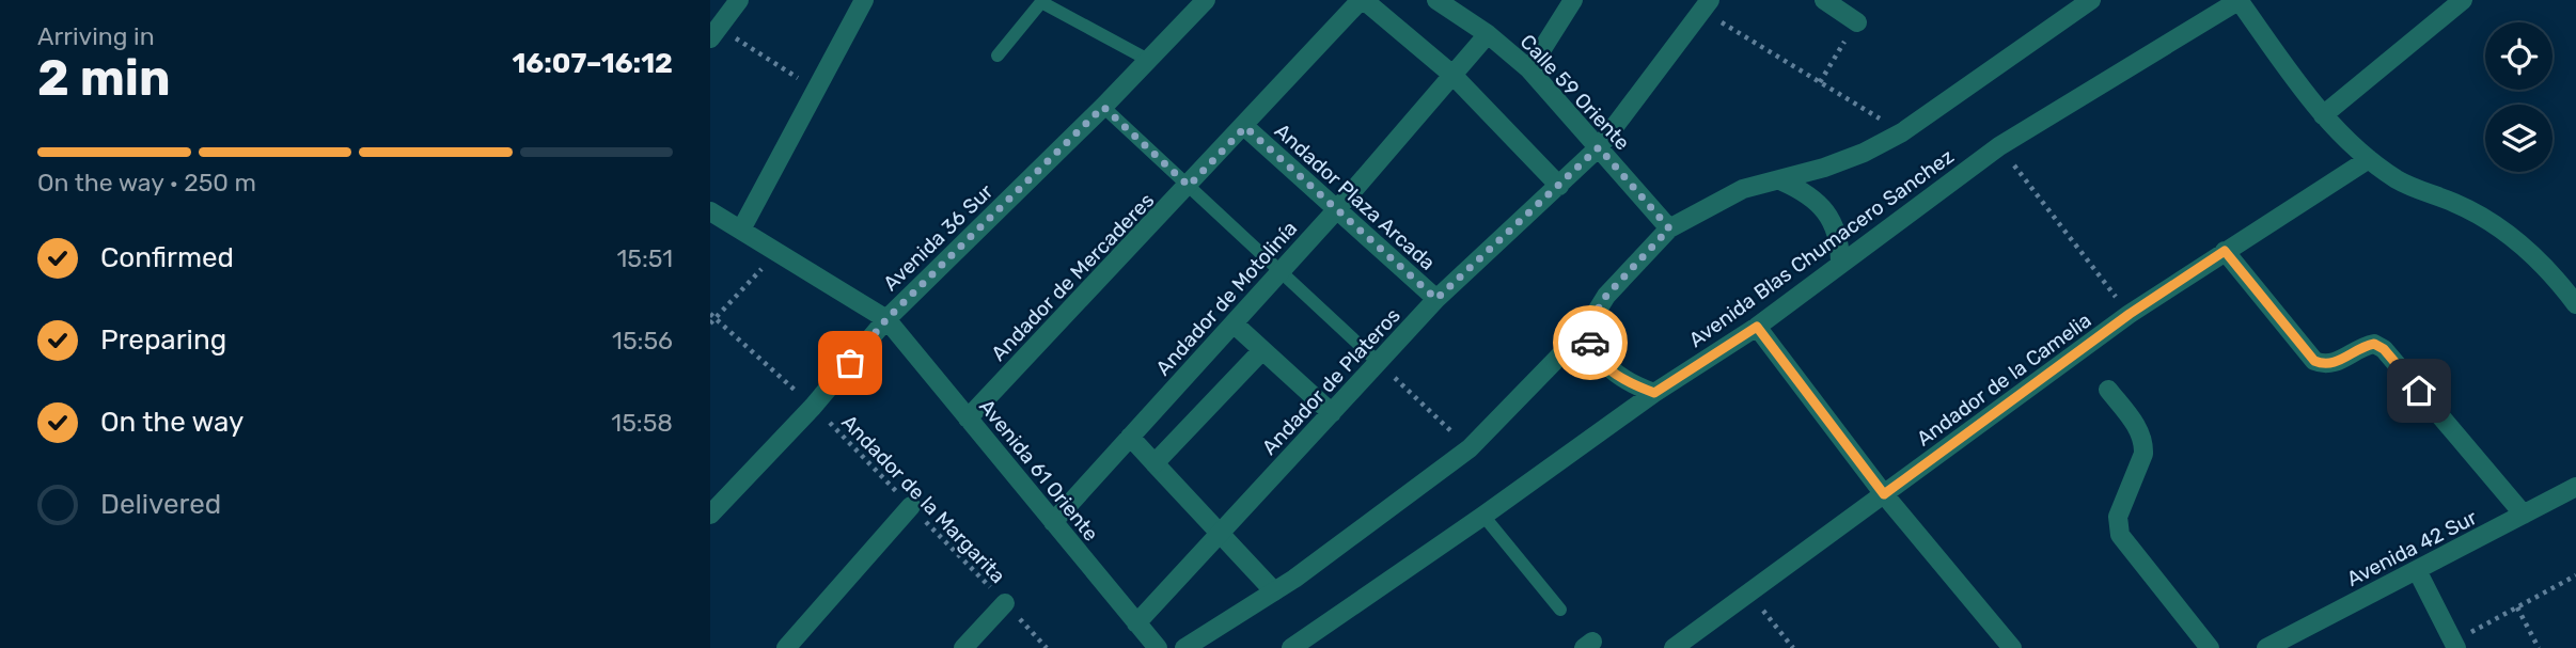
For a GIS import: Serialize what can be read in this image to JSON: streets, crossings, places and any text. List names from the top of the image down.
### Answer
{
  "streets": {
    "street": [
      "Calle 59 Oriente",
      "Andador Plaza Arcada",
      "Avenida 36 Sur",
      "Avenida Blas Chumacero Sanchez",
      "Andador de Mercaderes",
      "Andador de Motolinía",
      "Andador de la Camelia",
      "Andador de Plateros",
      "Avenida 61 Oriente",
      "Avenida 42 Sur"
    ],
    "path": ["Andador de la Margarita"]
  },
  "crossings": [
    ["Calle 59 Oriente", "Andador de Motolinía"],
    ["Calle 59 Oriente", "Andador de Plateros"],
    ["Andador Plaza Arcada", "Andador de Mercaderes"],
    ["Andador Plaza Arcada", "Andador de Motolinía"],
    ["Andador Plaza Arcada", "Andador de Plateros"],
    ["Avenida 36 Sur", "Avenida 61 Oriente"],
    ["Avenida 36 Sur", "Andador de la Margarita"],
    ["Andador de Mercaderes", "Avenida 61 Oriente"],
    ["Andador de Motolinía", "Avenida 61 Oriente"],
    ["Andador de Plateros", "Avenida 61 Oriente"]
  ],
  "page": {
    "heading": ["2 min", "Arriving in", "16:07–16:12"],
    "bar": "On the way · 250 m",
    "list": [
      ["Confirmed", "15:51"],
      ["Preparing", "15:56"],
      ["On the way", "15:58"],
      "Delivered"
    ]
  }
}
